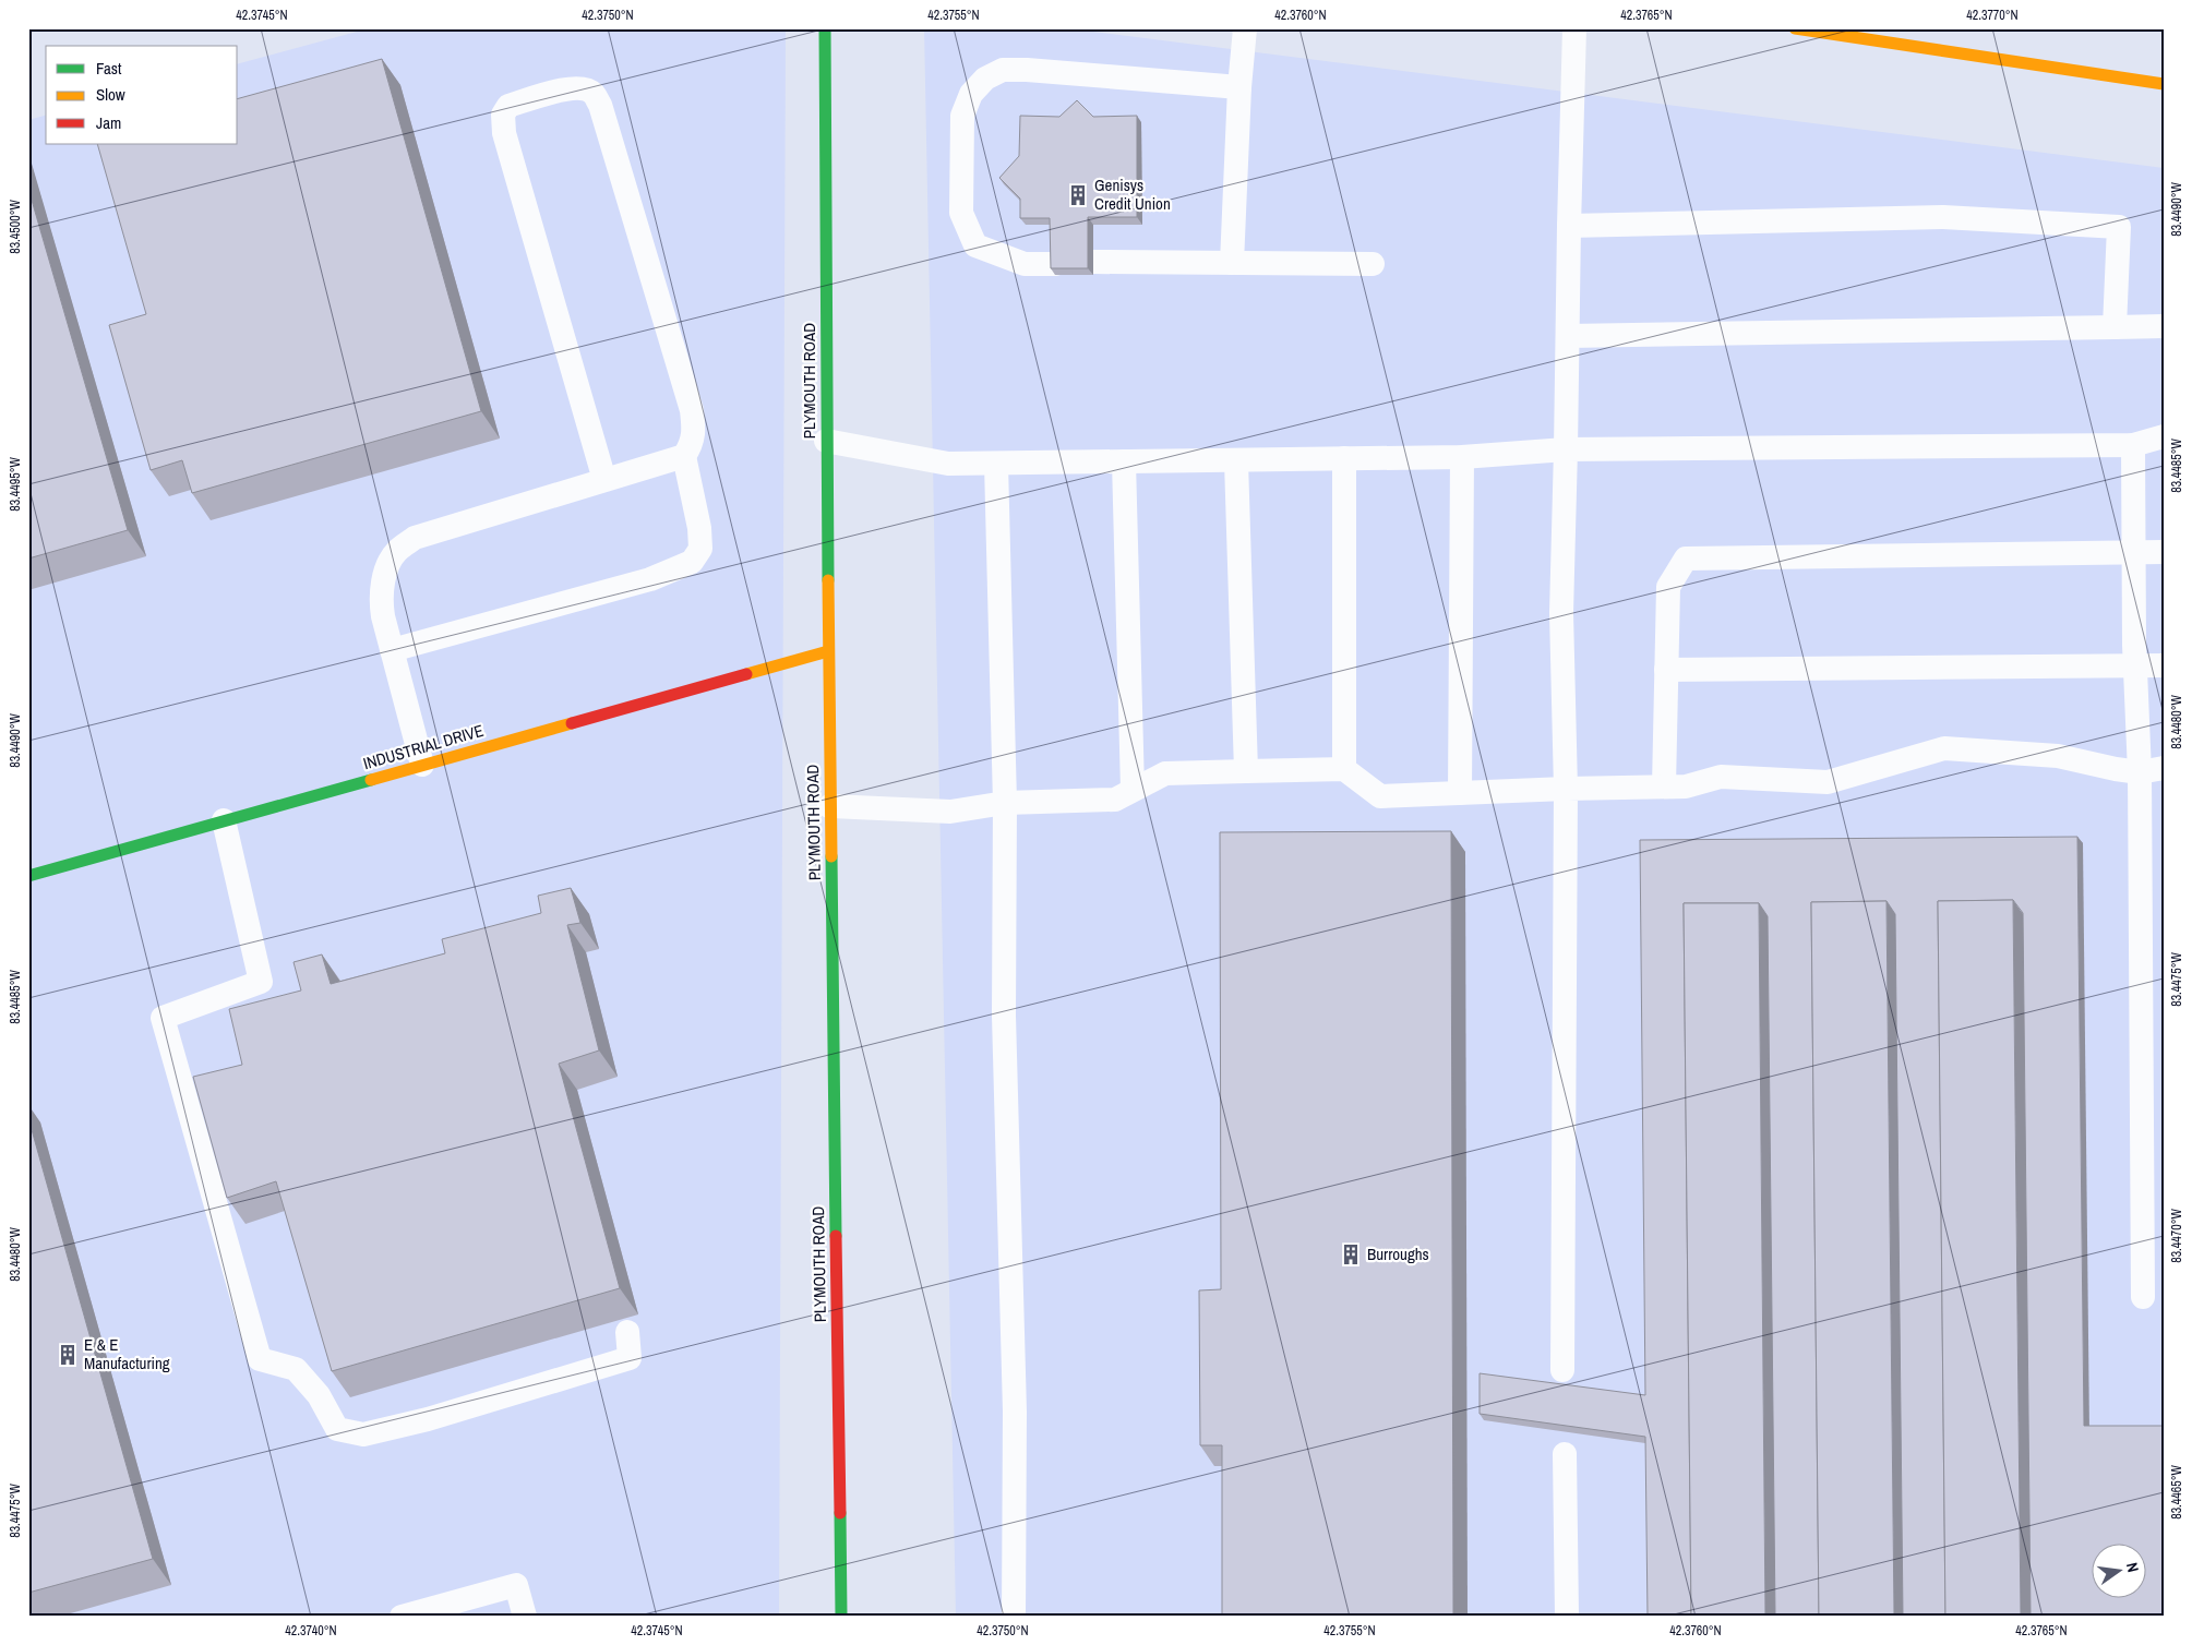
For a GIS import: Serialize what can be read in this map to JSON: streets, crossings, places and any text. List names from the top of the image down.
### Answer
{
  "streets": {
    "main road": ["PLYMOUTH ROAD", "INDUSTRIAL DRIVE"]
  },
  "crossings": [
    ["PLYMOUTH ROAD", "INDUSTRIAL DRIVE"]
  ],
  "places": {
    "building": ["Genisys Credit Union", "Burroughs", "E & E Manufacturing"]
  },
  "legend": ["Fast", "Slow", "Jam"],
  "north": "right",
  "coordinates": [
    "42.3745°N",
    "42.3750°N",
    "42.3755°N",
    "42.3760°N",
    "42.3765°N",
    "42.3770°N",
    "83.4490°W",
    "83.4500°W",
    "83.4485°W",
    "83.4495°W",
    "83.4480°W",
    "83.4475°W",
    "83.4470°W",
    "83.4465°W",
    "42.3740°N"
  ]
}
